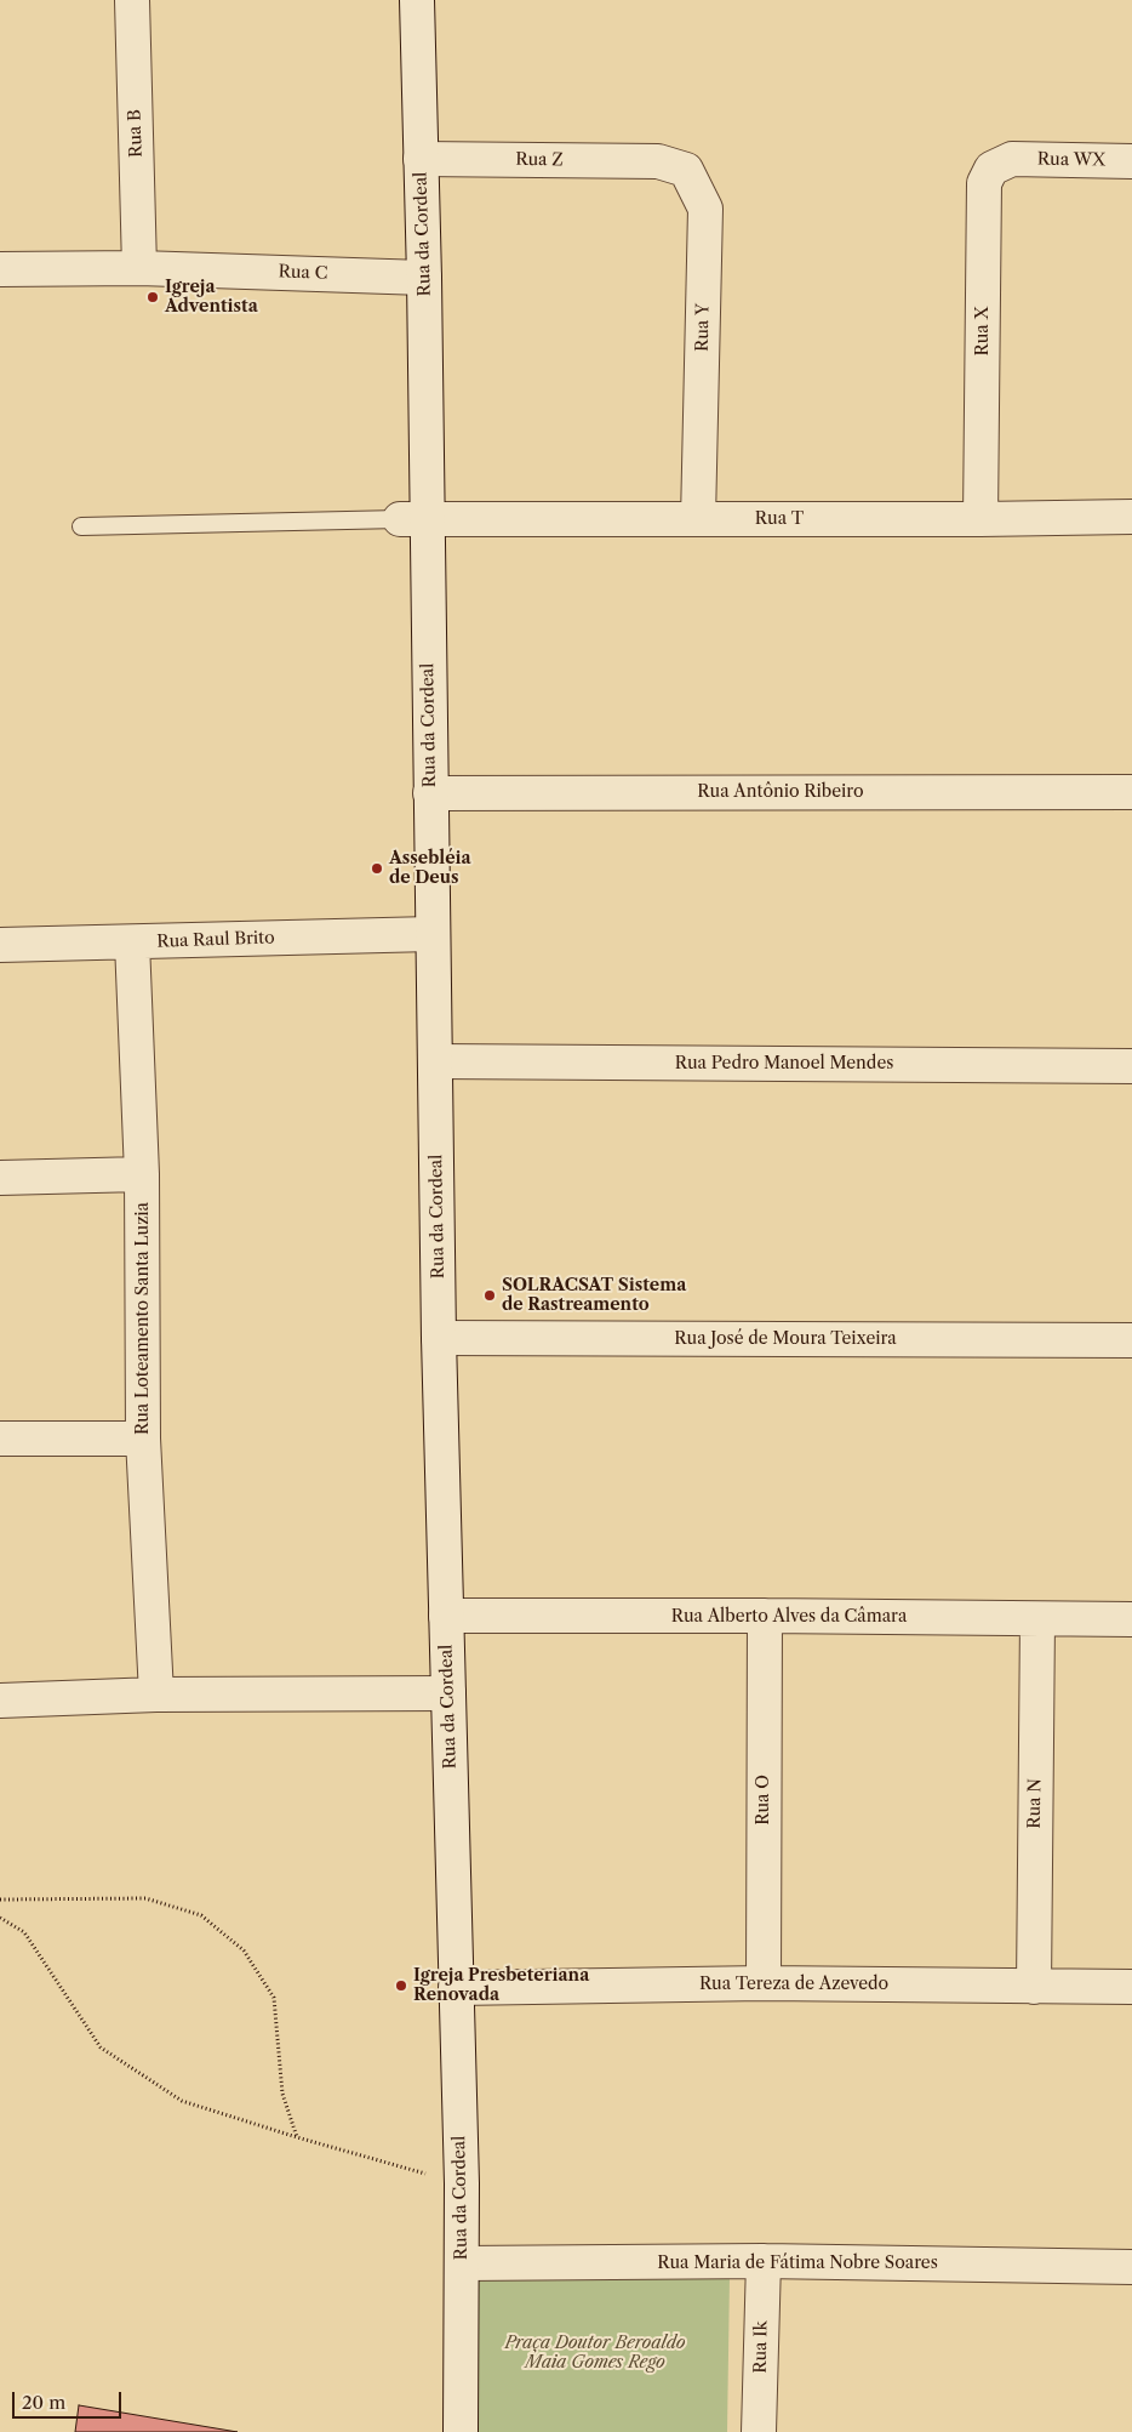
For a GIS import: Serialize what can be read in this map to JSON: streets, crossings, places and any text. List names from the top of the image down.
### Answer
{
  "streets": {
    "street": [
      "Rua B",
      "Rua Z",
      "Rua WX",
      "Rua da Cordeal",
      "Rua C",
      "Rua Y",
      "Rua X",
      "Rua T",
      "Rua Antônio Ribeiro",
      "Rua Raul Brito",
      "Rua Pedro Manoel Mendes",
      "Rua Loteamento Santa Luzia",
      "Rua José de Moura Teixeira",
      "Rua Alberto Alves da Câmara",
      "Rua O",
      "Rua N",
      "Rua Tereza de Azevedo",
      "Rua Maria de Fátima Nobre Soares",
      "Rua Ik"
    ]
  },
  "crossings": [
    ["Rua B", "Rua C"],
    ["Rua Z", "Rua da Cordeal"],
    ["Rua Z", "Rua Y"],
    ["Rua WX", "Rua X"],
    ["Rua da Cordeal", "Rua C"],
    ["Rua da Cordeal", "Rua T"],
    ["Rua da Cordeal", "Rua Antônio Ribeiro"],
    ["Rua da Cordeal", "Rua Raul Brito"],
    ["Rua da Cordeal", "Rua Pedro Manoel Mendes"],
    ["Rua da Cordeal", "Rua José de Moura Teixeira"],
    ["Rua da Cordeal", "Rua Alberto Alves da Câmara"],
    ["Rua da Cordeal", "Rua Tereza de Azevedo"],
    ["Rua da Cordeal", "Rua Maria de Fátima Nobre Soares"],
    ["Rua Y", "Rua T"],
    ["Rua X", "Rua T"],
    ["Rua Raul Brito", "Rua Loteamento Santa Luzia"],
    ["Rua Alberto Alves da Câmara", "Rua O"],
    ["Rua Alberto Alves da Câmara", "Rua N"],
    ["Rua O", "Rua Tereza de Azevedo"],
    ["Rua N", "Rua Tereza de Azevedo"],
    ["Rua Maria de Fátima Nobre Soares", "Rua Ik"]
  ],
  "parks": ["Praça Doutor Beroaldo Maia Gomes Rego"],
  "places": [
    "Igreja Adventista",
    "Assebléia de Deus",
    "SOLRACSAT Sistema de Rastreamento",
    "Igreja Presbeteriana Renovada"
  ],
  "scale_bar": "20 m"
}
